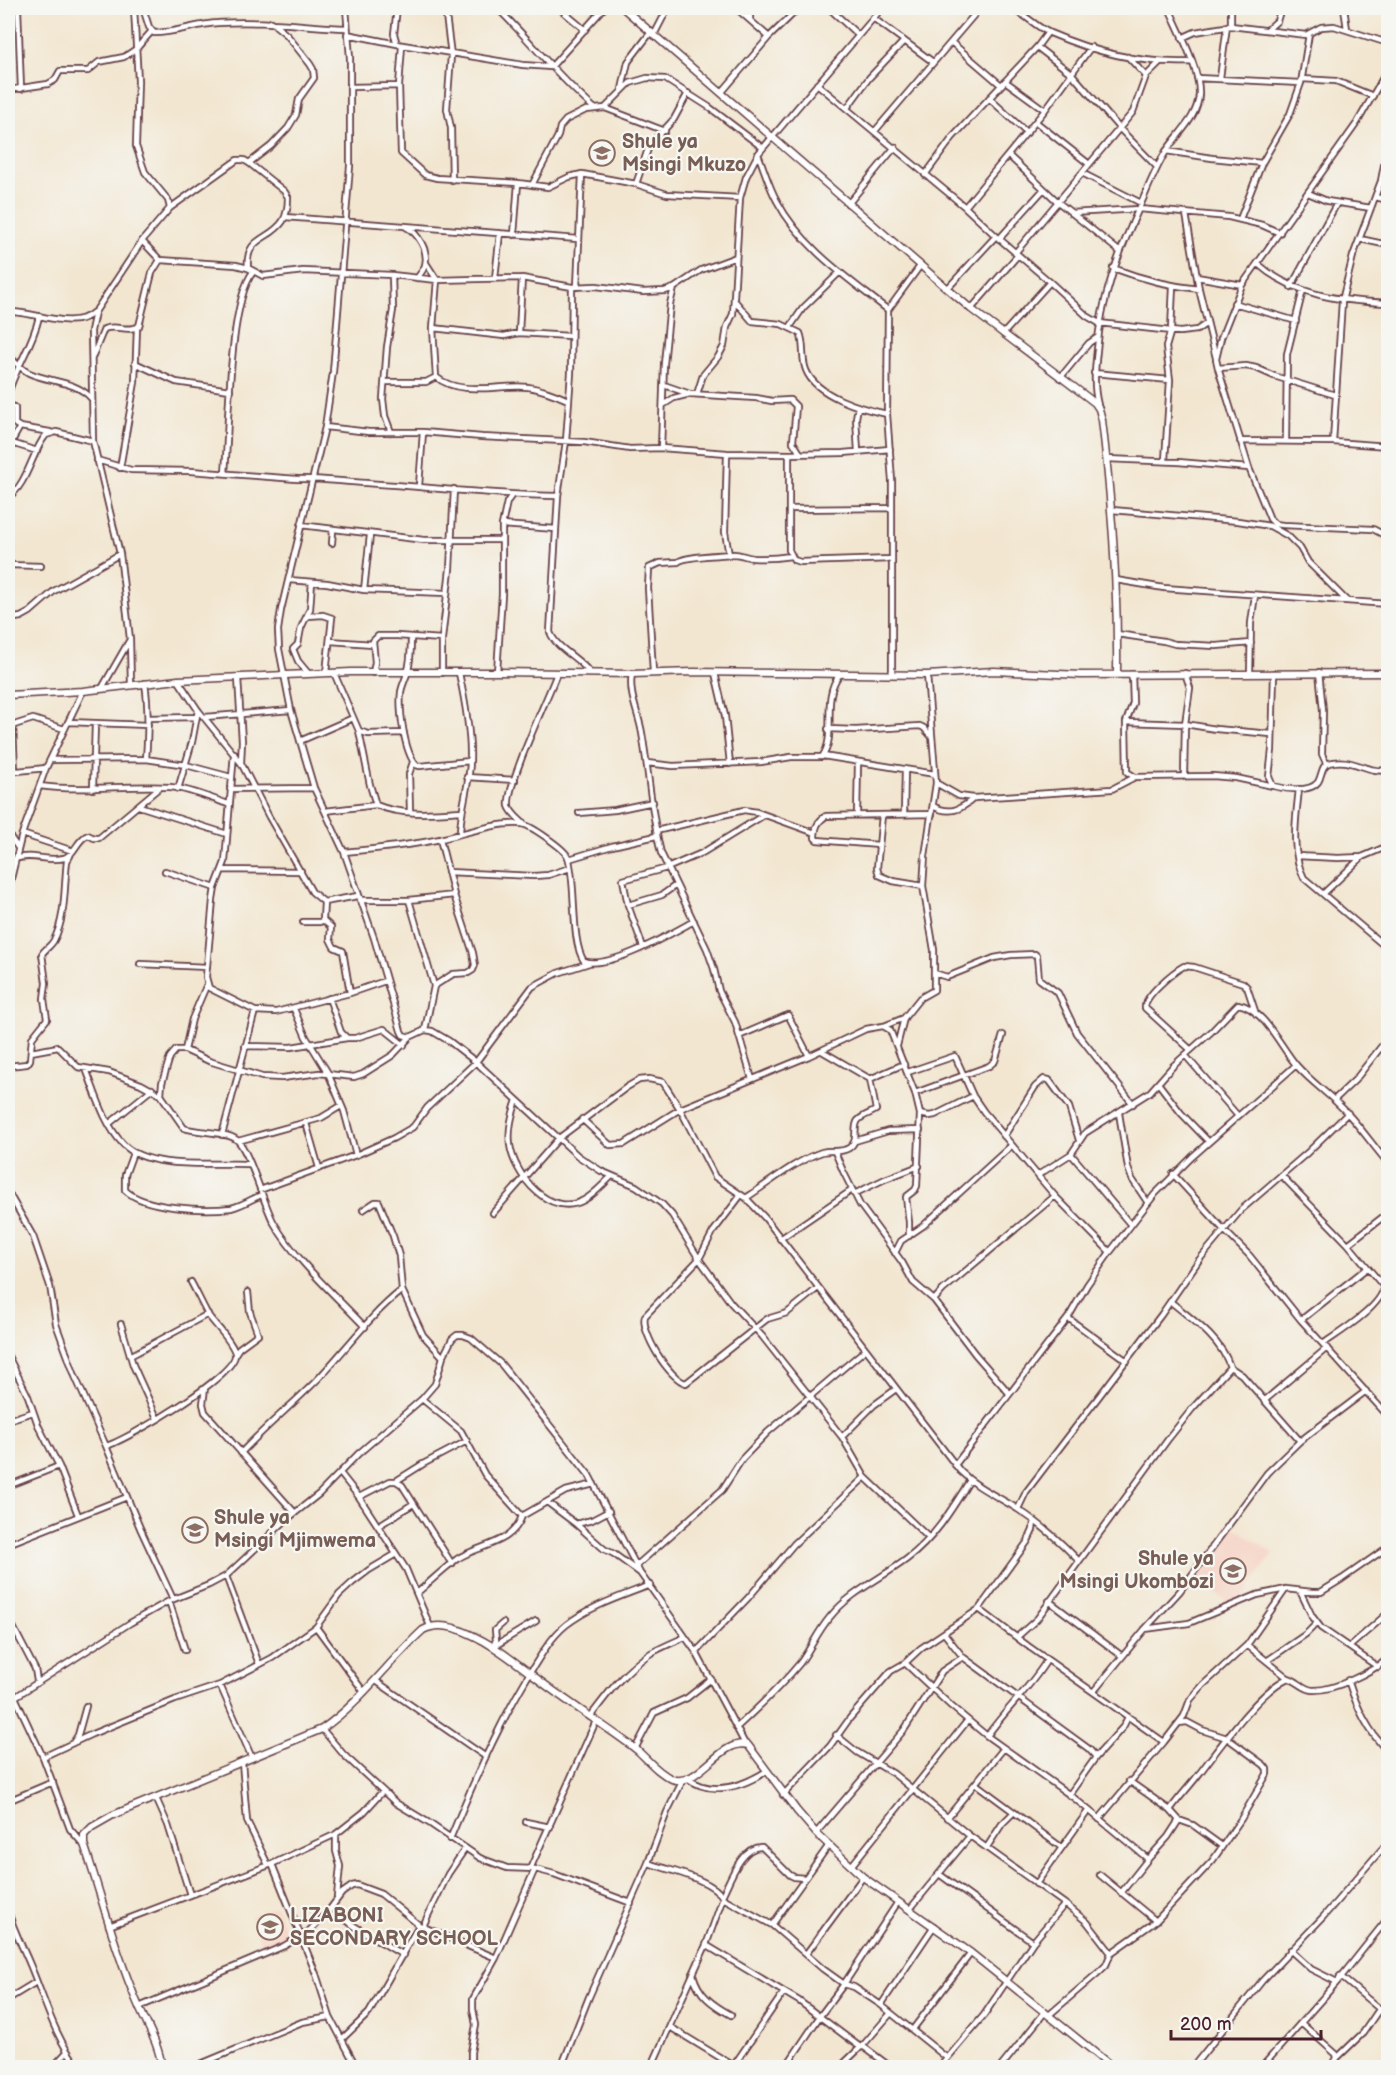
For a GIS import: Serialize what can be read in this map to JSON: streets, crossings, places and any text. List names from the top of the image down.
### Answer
{
  "places": {
    "school or university": [
      "Shule ya Msingi Mkuzo",
      "Shule ya Msingi Mjimwema",
      "Shule ya Msingi Ukombozi",
      "LIZABONI SECONDARY SCHOOL"
    ]
  },
  "scale_bar": "200 m"
}
